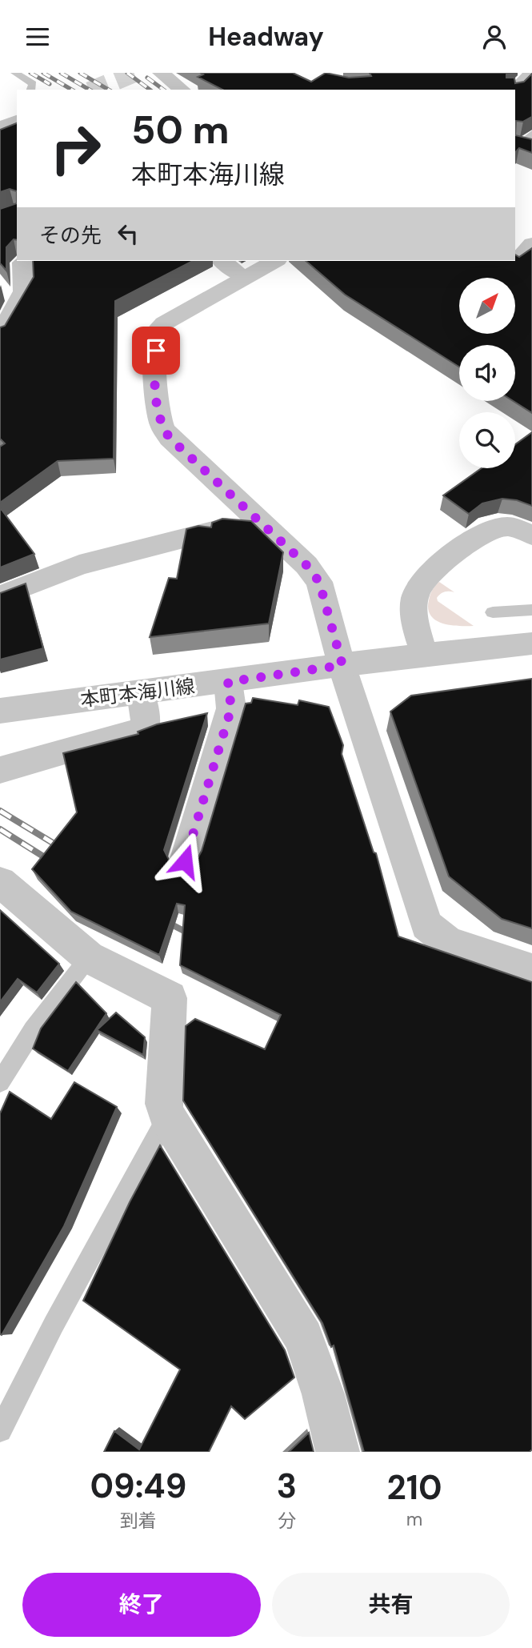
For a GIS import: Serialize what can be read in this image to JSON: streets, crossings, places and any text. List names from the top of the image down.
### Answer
{
  "streets": {
    "street": ["本町本海川線"]
  },
  "north": "top right",
  "page": {
    "header": "Headway",
    "turn": ["50 m", "本町本海川線"],
    "then": "その先",
    "eta": [
      "09:49",
      "到着",
      "3",
      "分",
      "210",
      "m"
    ],
    "buttons": ["終了", "共有"]
  }
}
